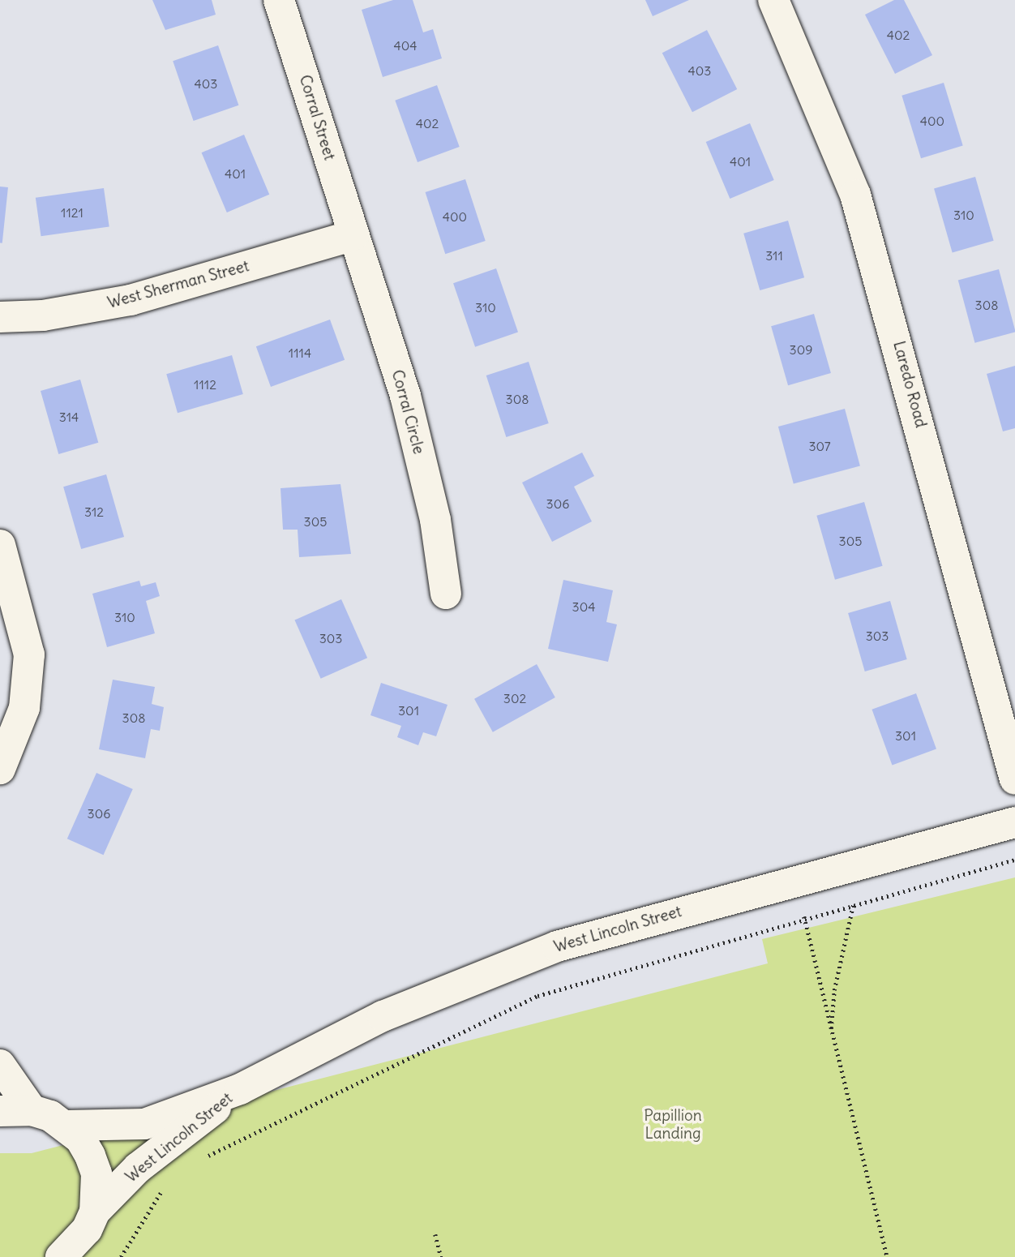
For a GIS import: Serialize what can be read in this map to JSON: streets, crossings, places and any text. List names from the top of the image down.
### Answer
{
  "streets": {
    "street": [
      "Corral Street",
      "West Sherman Street",
      "Laredo Road",
      "Corral Circle",
      "West Lincoln Street"
    ]
  },
  "crossings": [
    ["Corral Street", "West Sherman Street"],
    ["Corral Street", "Corral Circle"],
    ["West Sherman Street", "Corral Circle"]
  ],
  "parks": ["Papillion Landing"],
  "house_numbers": [
    "402",
    "404",
    "403",
    "403",
    "400",
    "402",
    "401",
    "401",
    "1121",
    "310",
    "400",
    "311",
    "308",
    "310",
    "309",
    "1114",
    "1112",
    "308",
    "314",
    "307",
    "306",
    "312",
    "305",
    "305",
    "304",
    "310",
    "303",
    "303",
    "302",
    "301",
    "308",
    "301",
    "306"
  ]
}
